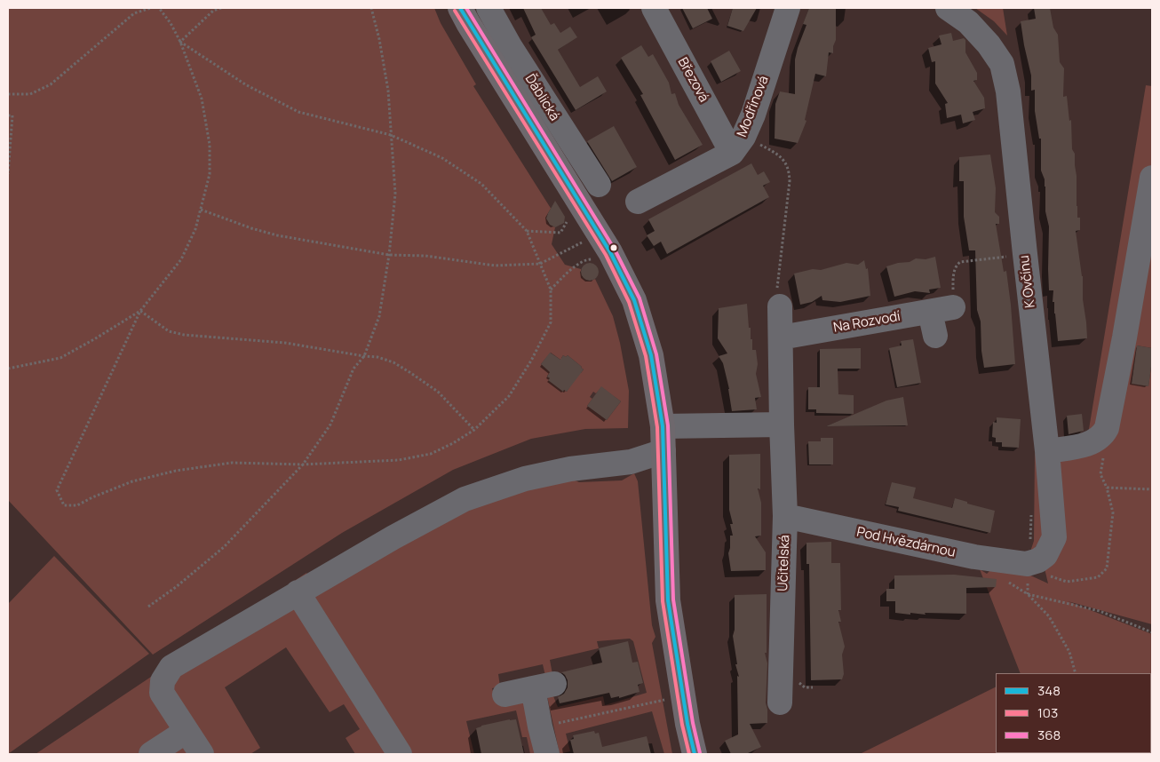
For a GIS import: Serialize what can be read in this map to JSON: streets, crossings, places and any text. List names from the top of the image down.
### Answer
{
  "streets": {
    "main road": ["Ďáblická"],
    "street": [
      "Březová",
      "Modřínová",
      "K Ovčínu",
      "Na Rozvodí",
      "Pod Hvězdárnou",
      "Učitelská"
    ]
  },
  "crossings": [
    ["Březová", "Modřínová"],
    ["K Ovčínu", "Pod Hvězdárnou"],
    ["Na Rozvodí", "Učitelská"],
    ["Pod Hvězdárnou", "Učitelská"]
  ],
  "lines": ["transit line 348", "transit line 368", "transit line 103"],
  "legend": ["348", "103", "368"]
}
